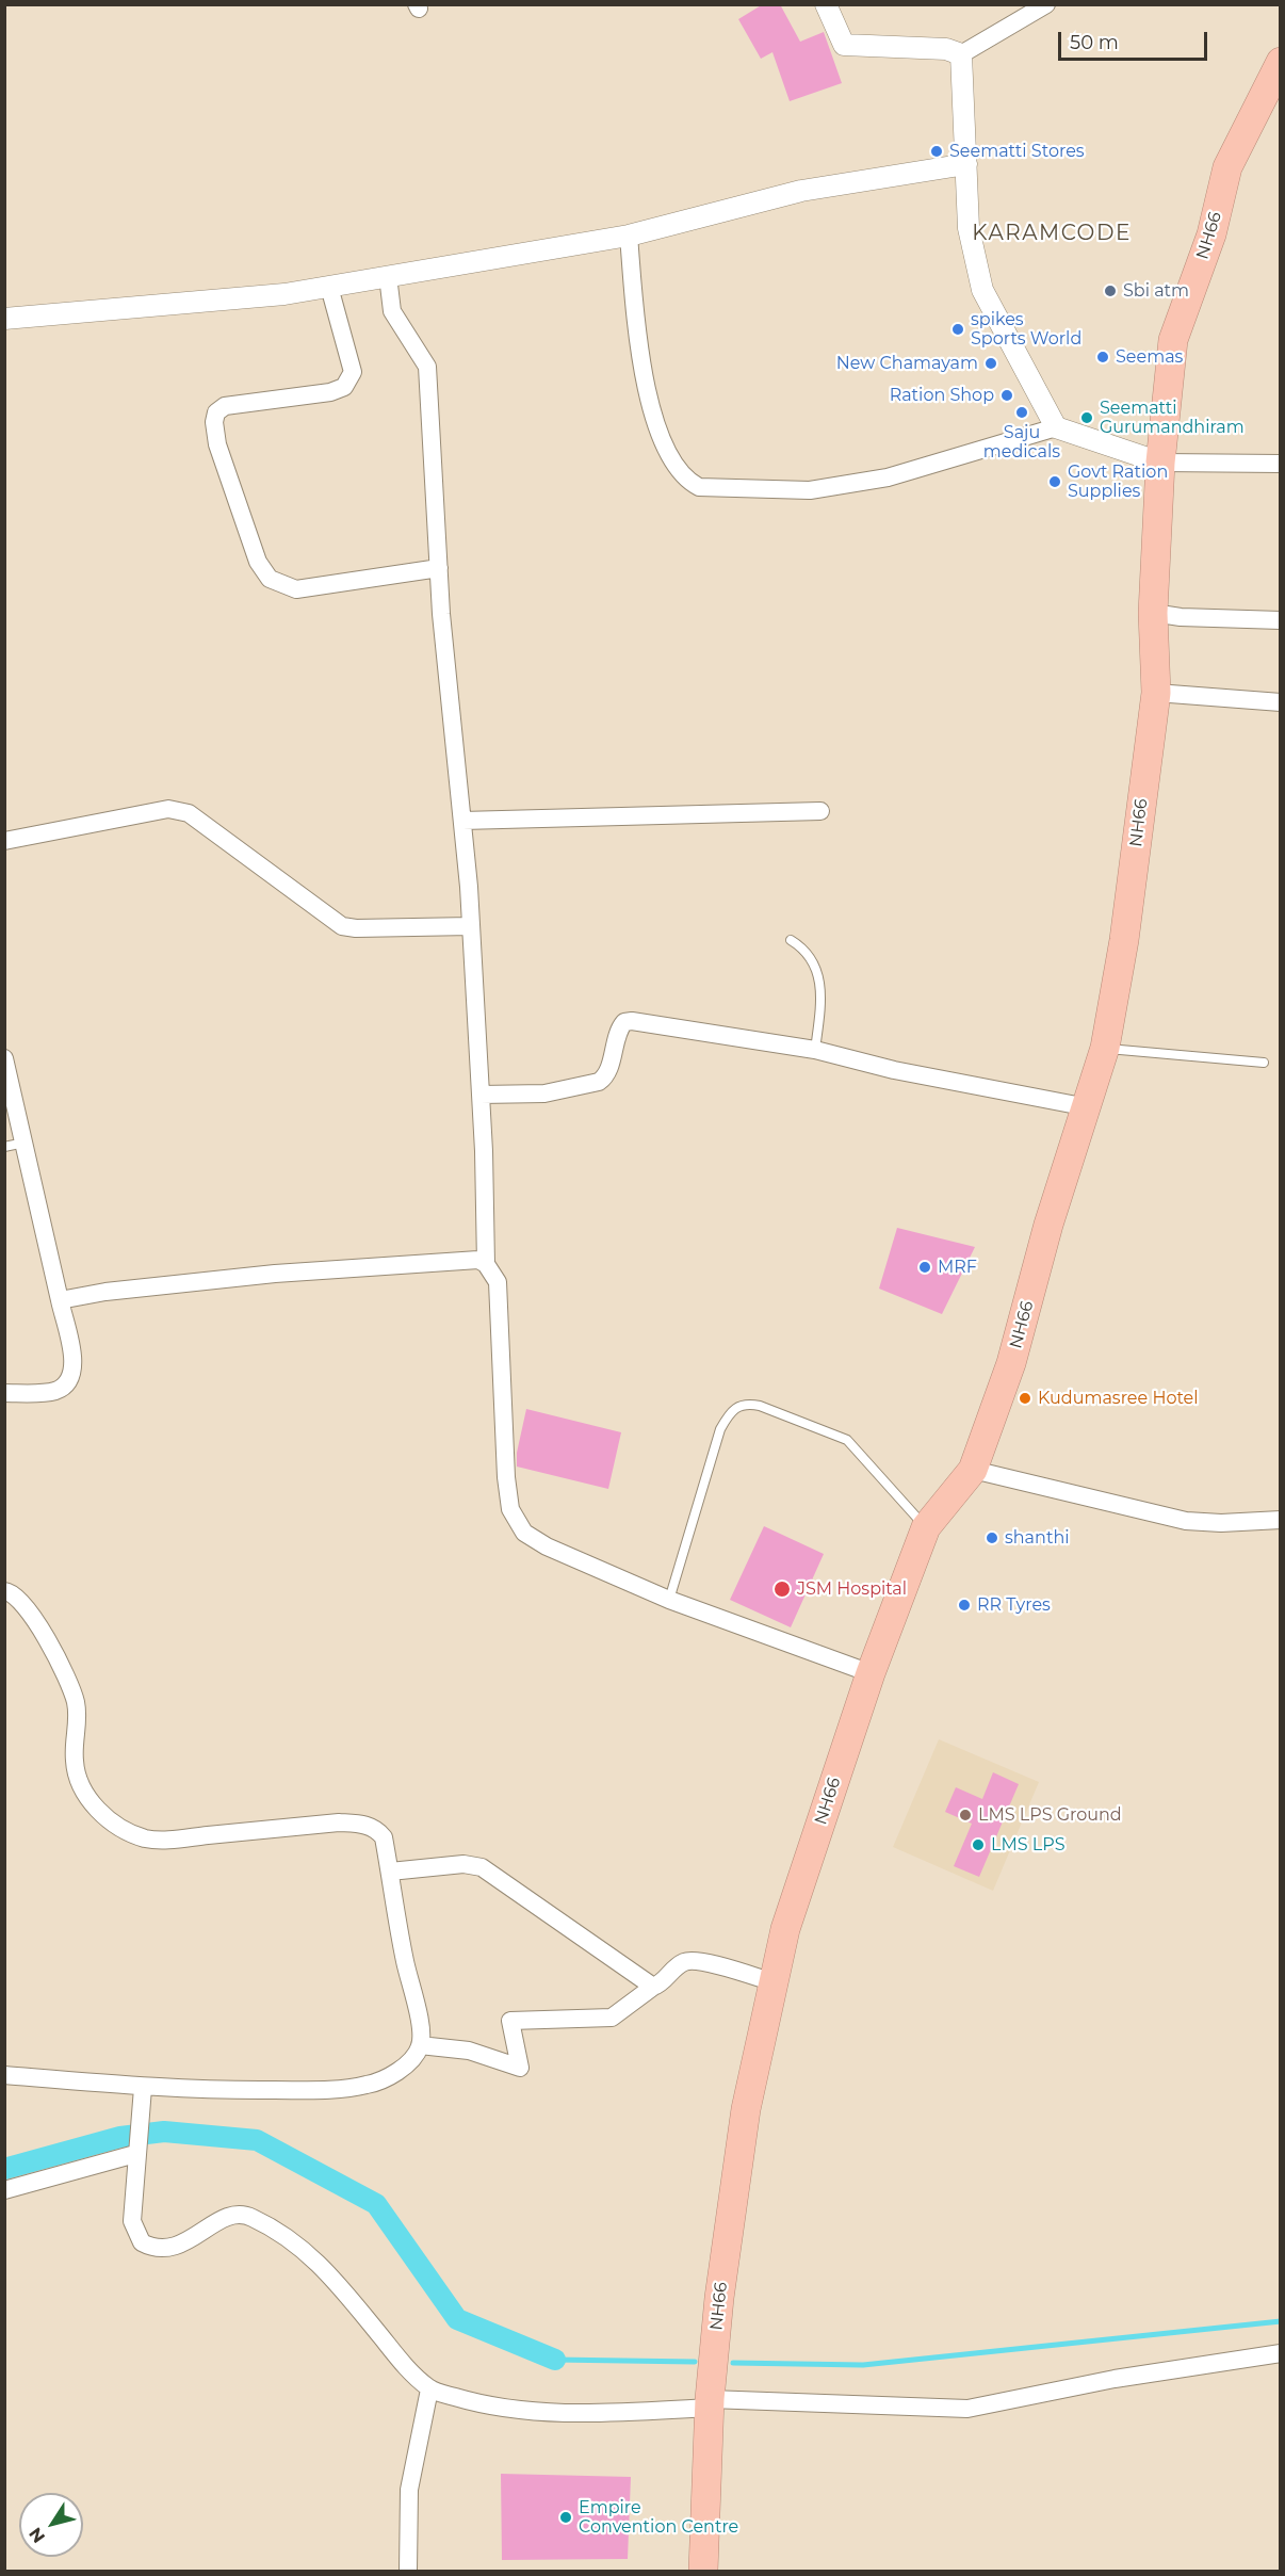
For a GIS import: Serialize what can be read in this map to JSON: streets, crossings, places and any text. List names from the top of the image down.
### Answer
{
  "streets": {
    "highway": ["NH66"]
  },
  "districts": ["KARAMCODE"],
  "places": [
    "Seematti Stores",
    "Sbi atm",
    "spikes Sports World",
    "Seemas",
    "New Chamayam",
    "Ration Shop",
    "Saju medicals",
    "Seematti Gurumandhiram",
    "Govt Ration Supplies",
    "MRF",
    "Kudumasree Hotel",
    "shanthi",
    "JSM Hospital",
    "RR Tyres",
    "LMS LPS Ground",
    "LMS LPS",
    "Empire Convention Centre"
  ],
  "scale_bar": "50 m",
  "north": "bottom left"
}
